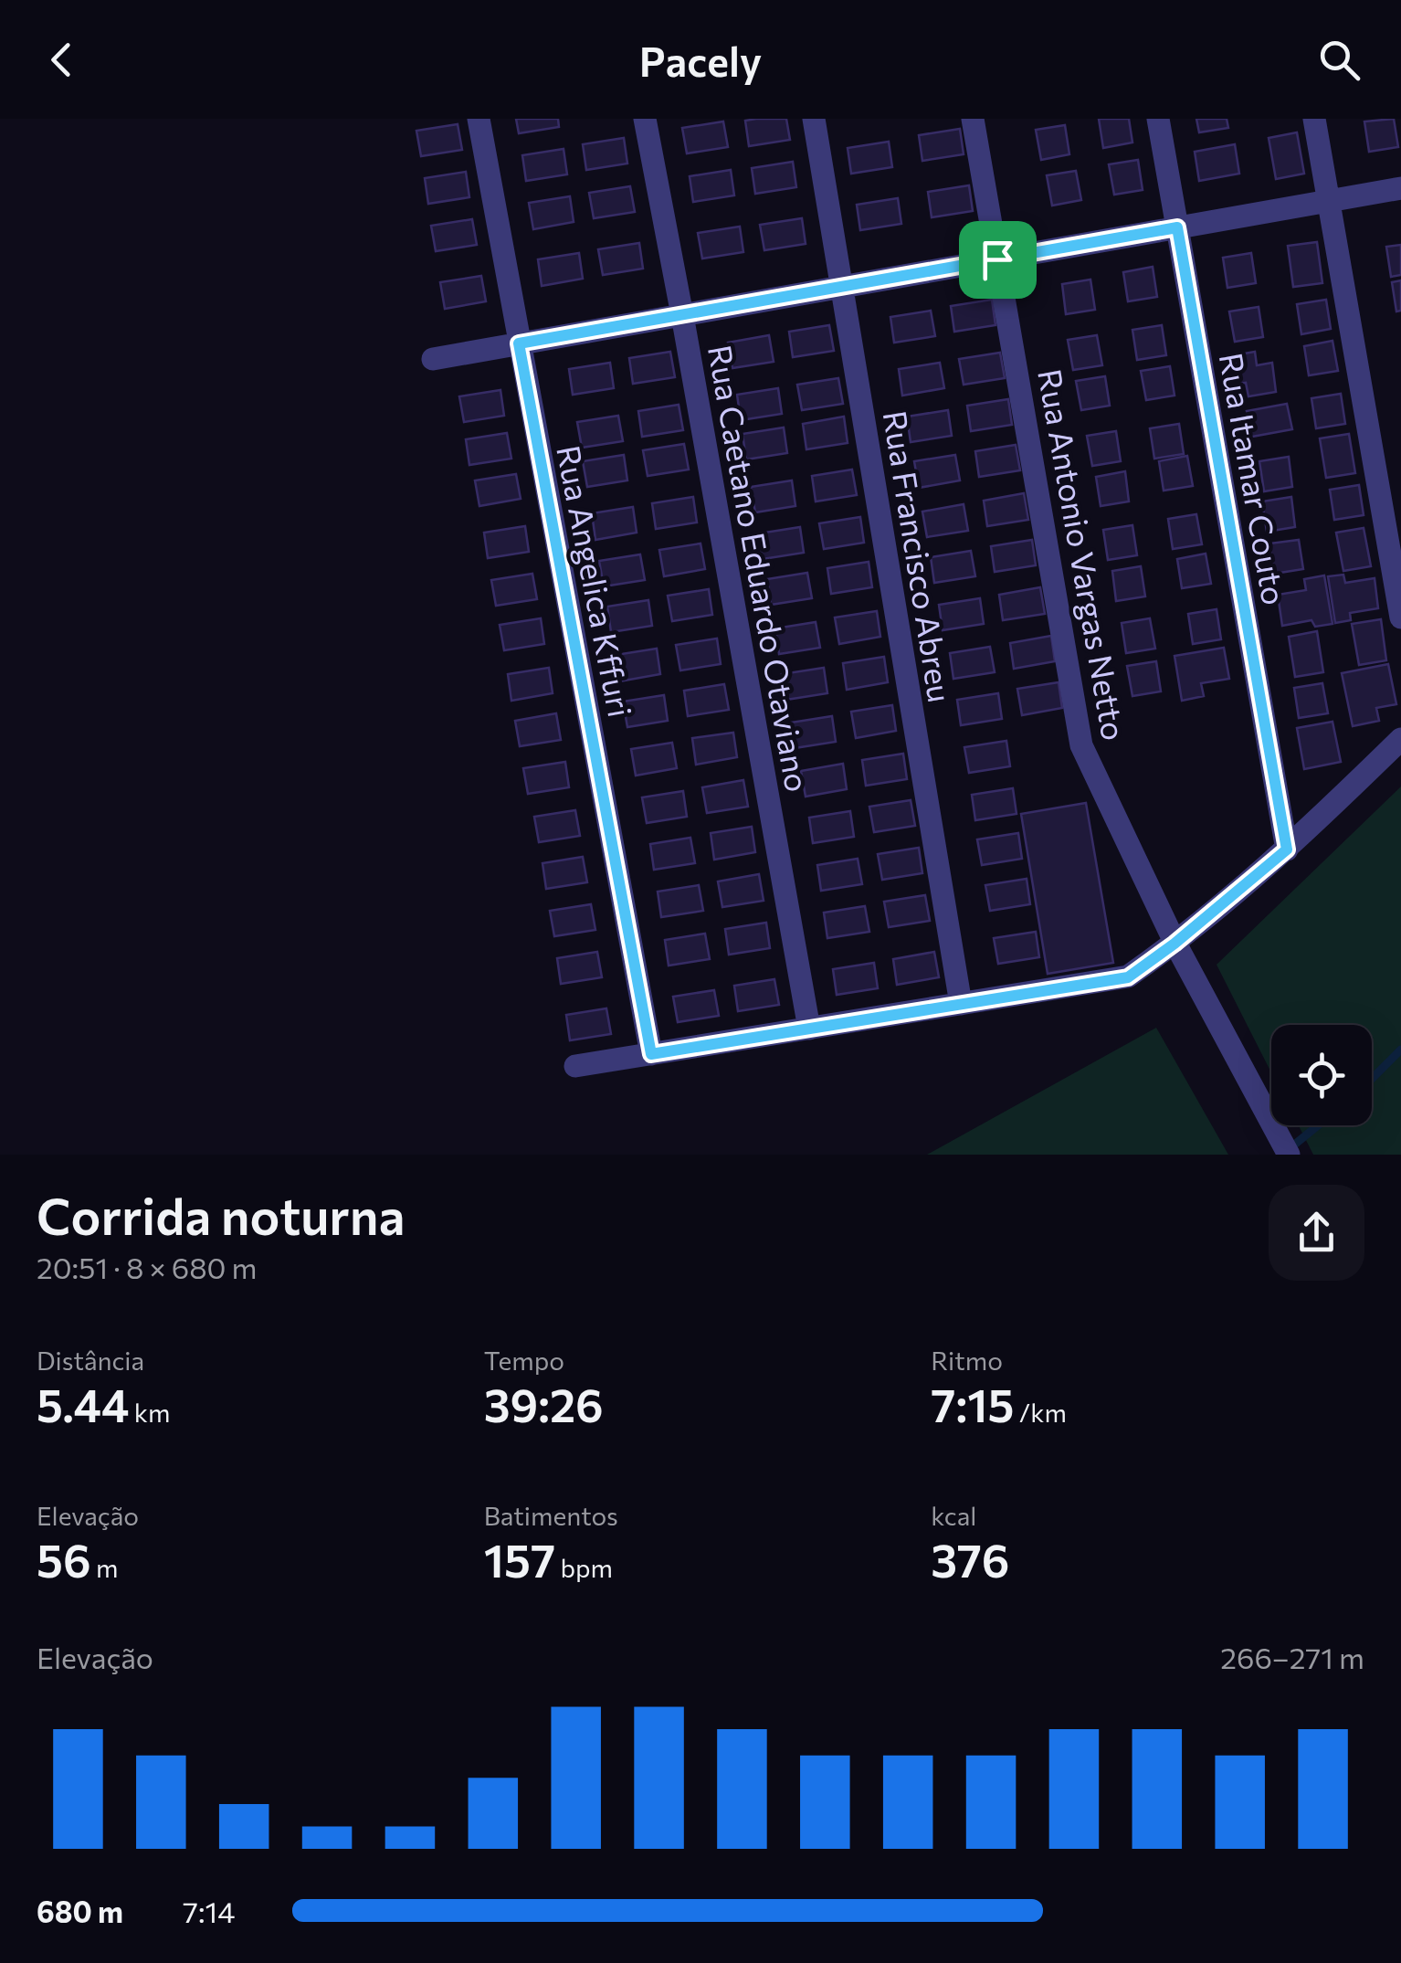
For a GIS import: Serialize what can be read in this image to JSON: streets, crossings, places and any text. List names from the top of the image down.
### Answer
{
  "streets": {
    "street": [
      "Rua Itamar Couto",
      "Rua Antonio Vargas Netto",
      "Rua Francisco Abreu",
      "Rua Caetano Eduardo Otaviano",
      "Rua Angelica Kffuri"
    ]
  },
  "page": {
    "header": "Pacely",
    "heading": ["Corrida noturna", "20:51 · 8 × 680 m"],
    "stats": [
      ["Distância", "5.44 km"],
      ["Tempo", "39:26"],
      ["Ritmo", "7:15 /km"],
      ["Elevação", "56 m"],
      ["Batimentos", "157 bpm"],
      ["kcal", "376"]
    ],
    "chart": ["Elevação", "266–271 m"],
    "list": [
      {
        "name": "680 m",
        "note": "7:14"
      }
    ]
  }
}
